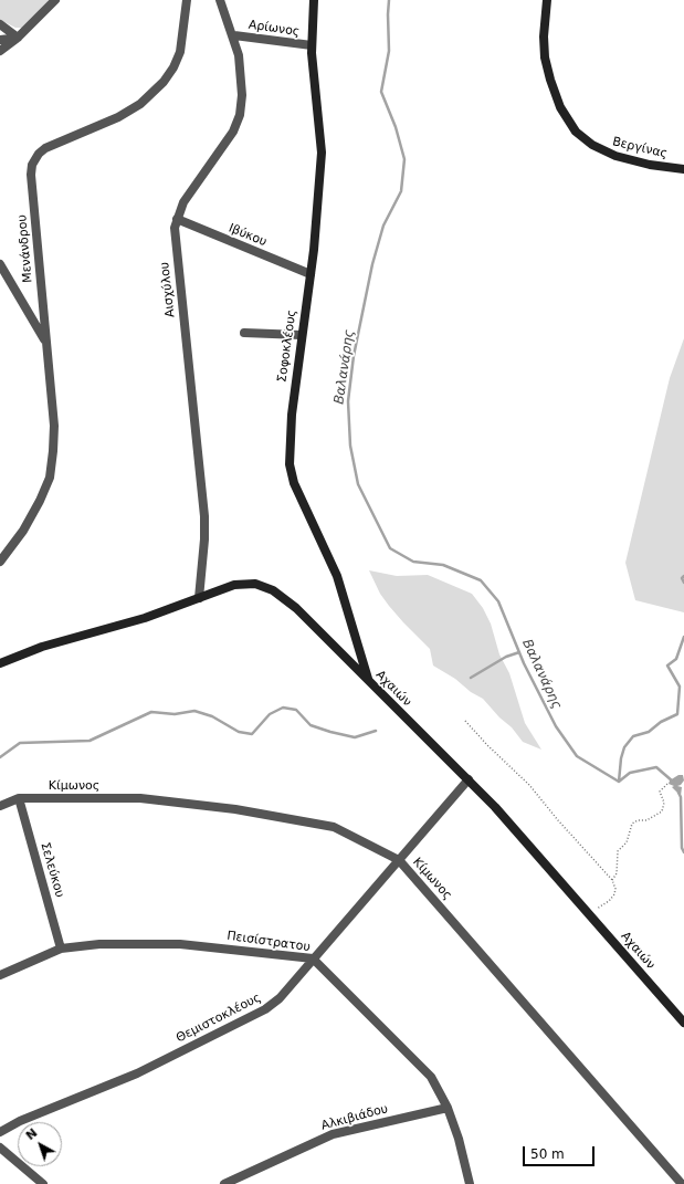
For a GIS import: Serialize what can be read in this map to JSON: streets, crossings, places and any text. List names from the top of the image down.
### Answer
{
  "streets": {
    "street": [
      "Αρίωνος",
      "Βεργίνας",
      "Ιβύκου",
      "Μενάνδρου",
      "Αισχύλου",
      "Σοφοκλέους",
      "Αχαιών",
      "Κίμωνος",
      "Σελεύκου",
      "Πεισίστρατου",
      "Θεμιστοκλέους",
      "Αλκιβιάδου"
    ]
  },
  "crossings": [
    ["Αρίωνος", "Αισχύλου"],
    ["Αρίωνος", "Σοφοκλέους"],
    ["Ιβύκου", "Αισχύλου"],
    ["Ιβύκου", "Σοφοκλέους"],
    ["Αισχύλου", "Αχαιών"],
    ["Σοφοκλέους", "Αχαιών"],
    ["Αχαιών", "Θεμιστοκλέους"],
    ["Κίμωνος", "Σελεύκου"],
    ["Κίμωνος", "Θεμιστοκλέους"],
    ["Σελεύκου", "Πεισίστρατου"],
    ["Πεισίστρατου", "Θεμιστοκλέους"],
    ["Πεισίστρατου", "Αλκιβιάδου"]
  ],
  "water": ["Βαλανάρης"],
  "scale_bar": "50 m",
  "north": "top left"
}
